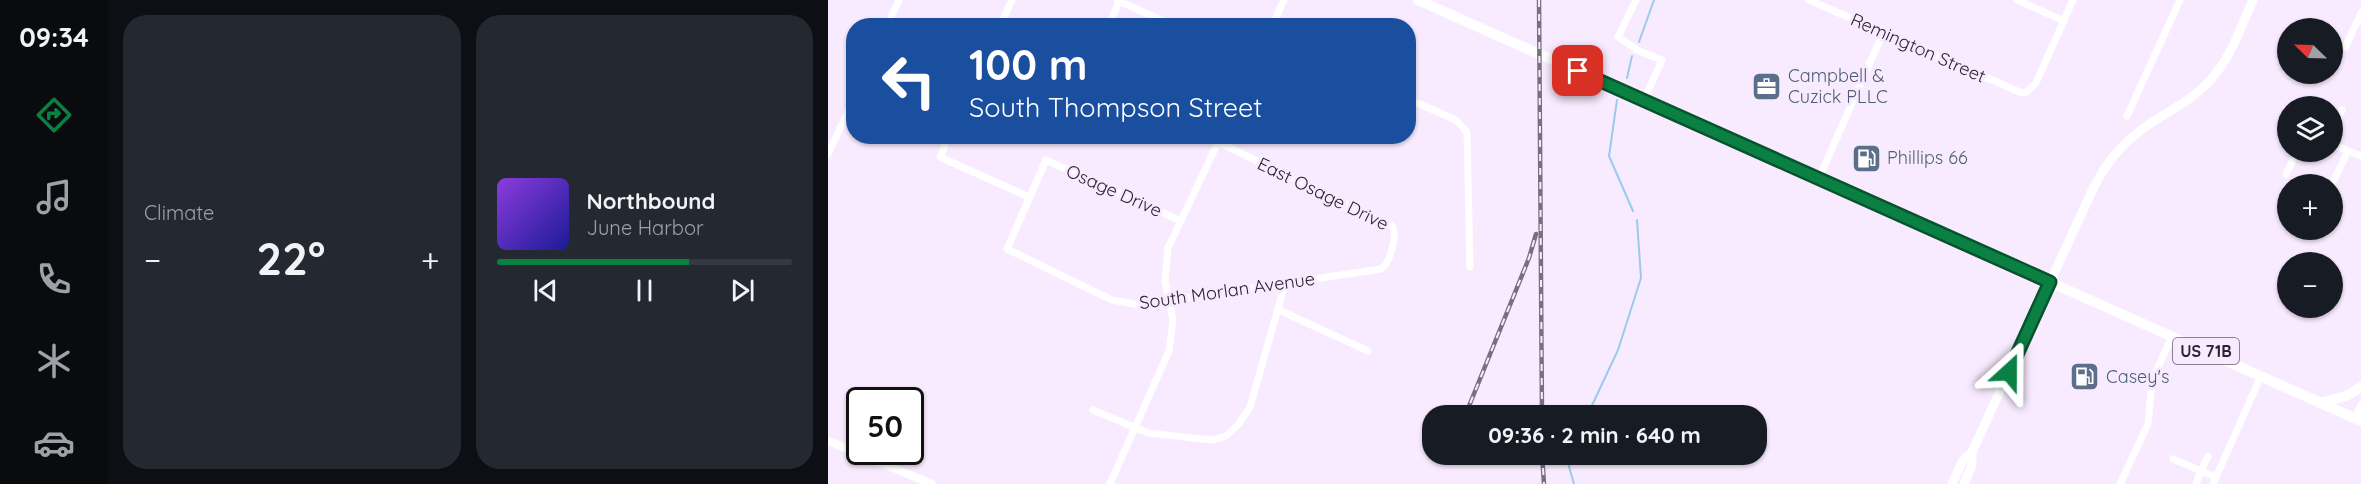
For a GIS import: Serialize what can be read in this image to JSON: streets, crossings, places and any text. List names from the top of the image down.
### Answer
{
  "streets": {
    "highway": ["US 71B"],
    "street": [
      "Remington Street",
      "Osage Drive",
      "East Osage Drive",
      "South Morlan Avenue"
    ]
  },
  "crossings": [
    ["Osage Drive", "South Morlan Avenue"],
    ["East Osage Drive", "South Morlan Avenue"]
  ],
  "places": {
    "office": ["Campbell & Cuzick PLLC"],
    "fuel station": ["Phillips 66", "Casey's"]
  },
  "north": "top left",
  "page": {
    "tabs": "09:34",
    "tile": "Climate",
    "map_buttons": ["+", "−"],
    "turn": ["100 m", "South Thompson Street"],
    "song": ["Northbound", "June Harbor"],
    "heat": ["−", "22°", "+"],
    "limit": "50",
    "trip": "09:36 · 2 min · 640 m"
  }
}
